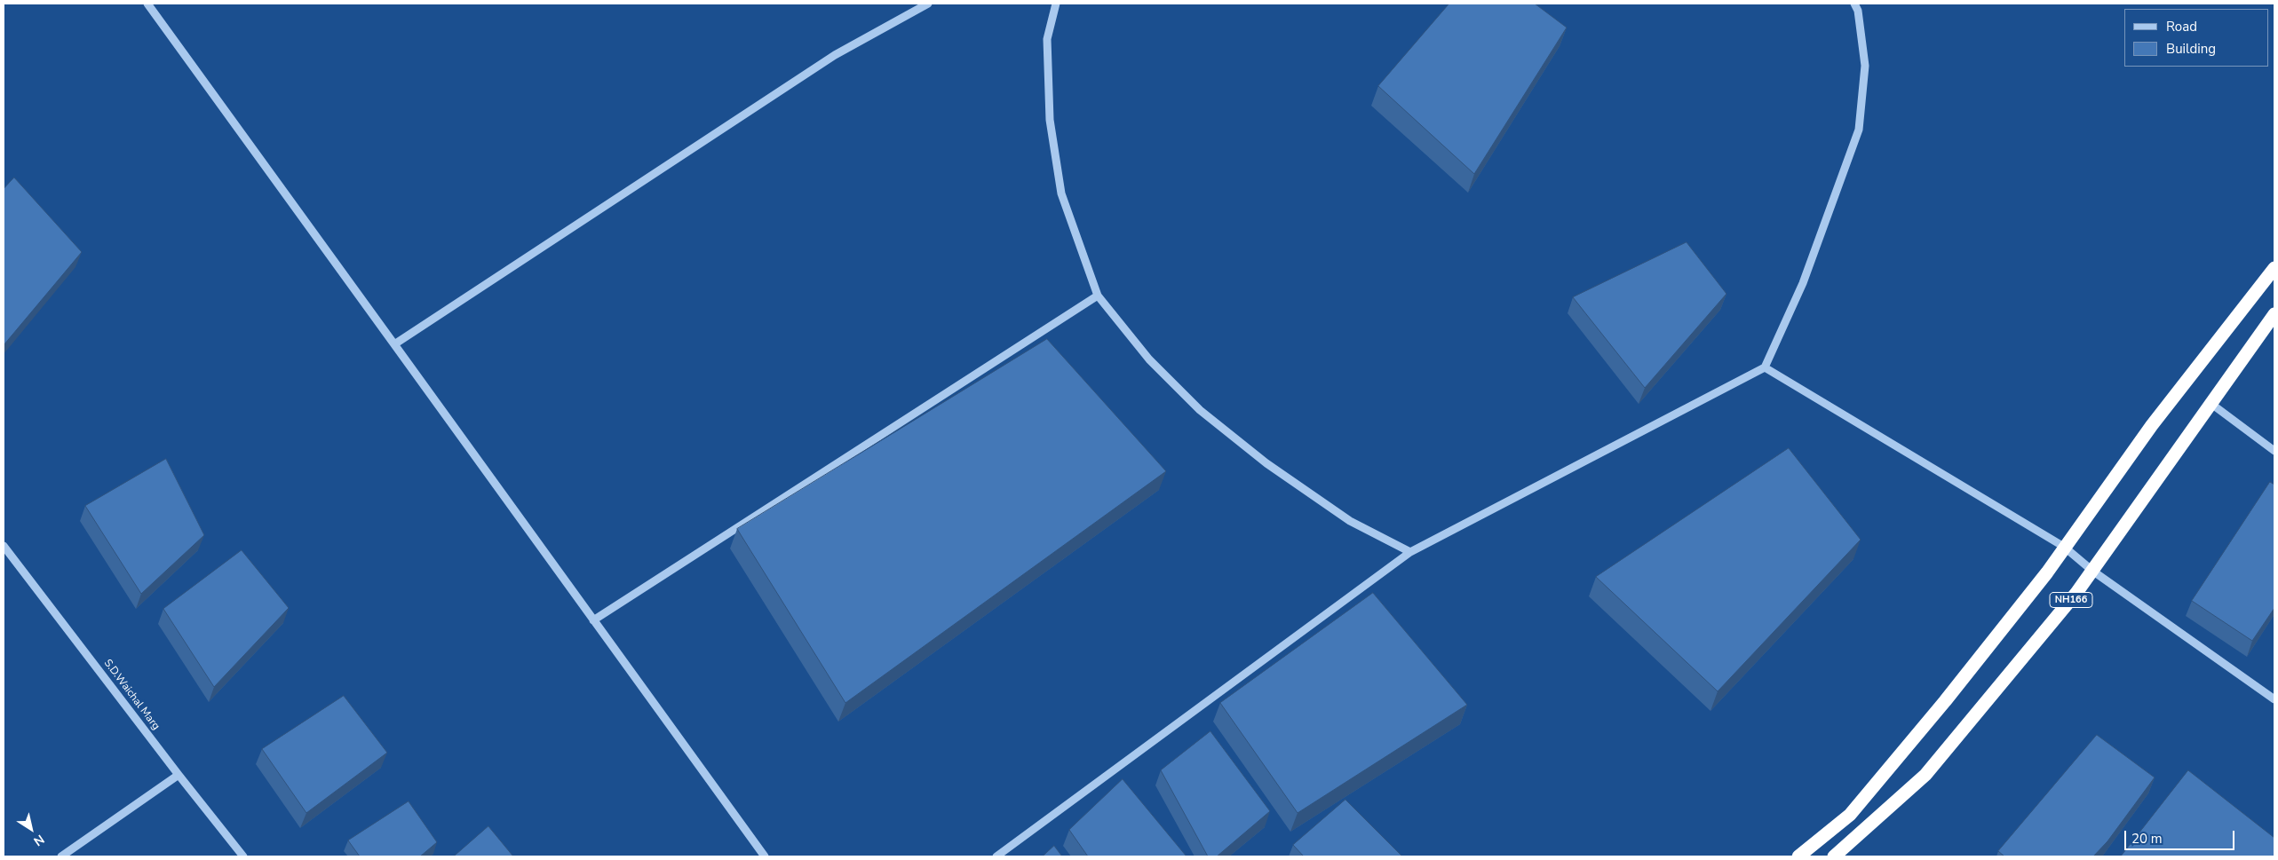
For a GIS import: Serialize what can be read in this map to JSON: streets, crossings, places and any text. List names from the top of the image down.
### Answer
{
  "streets": {
    "highway": ["NH166"],
    "street": ["S.D.Waichal Marg"]
  },
  "legend": ["Road", "Building"],
  "scale_bar": "20 m",
  "north": "bottom right"
}
